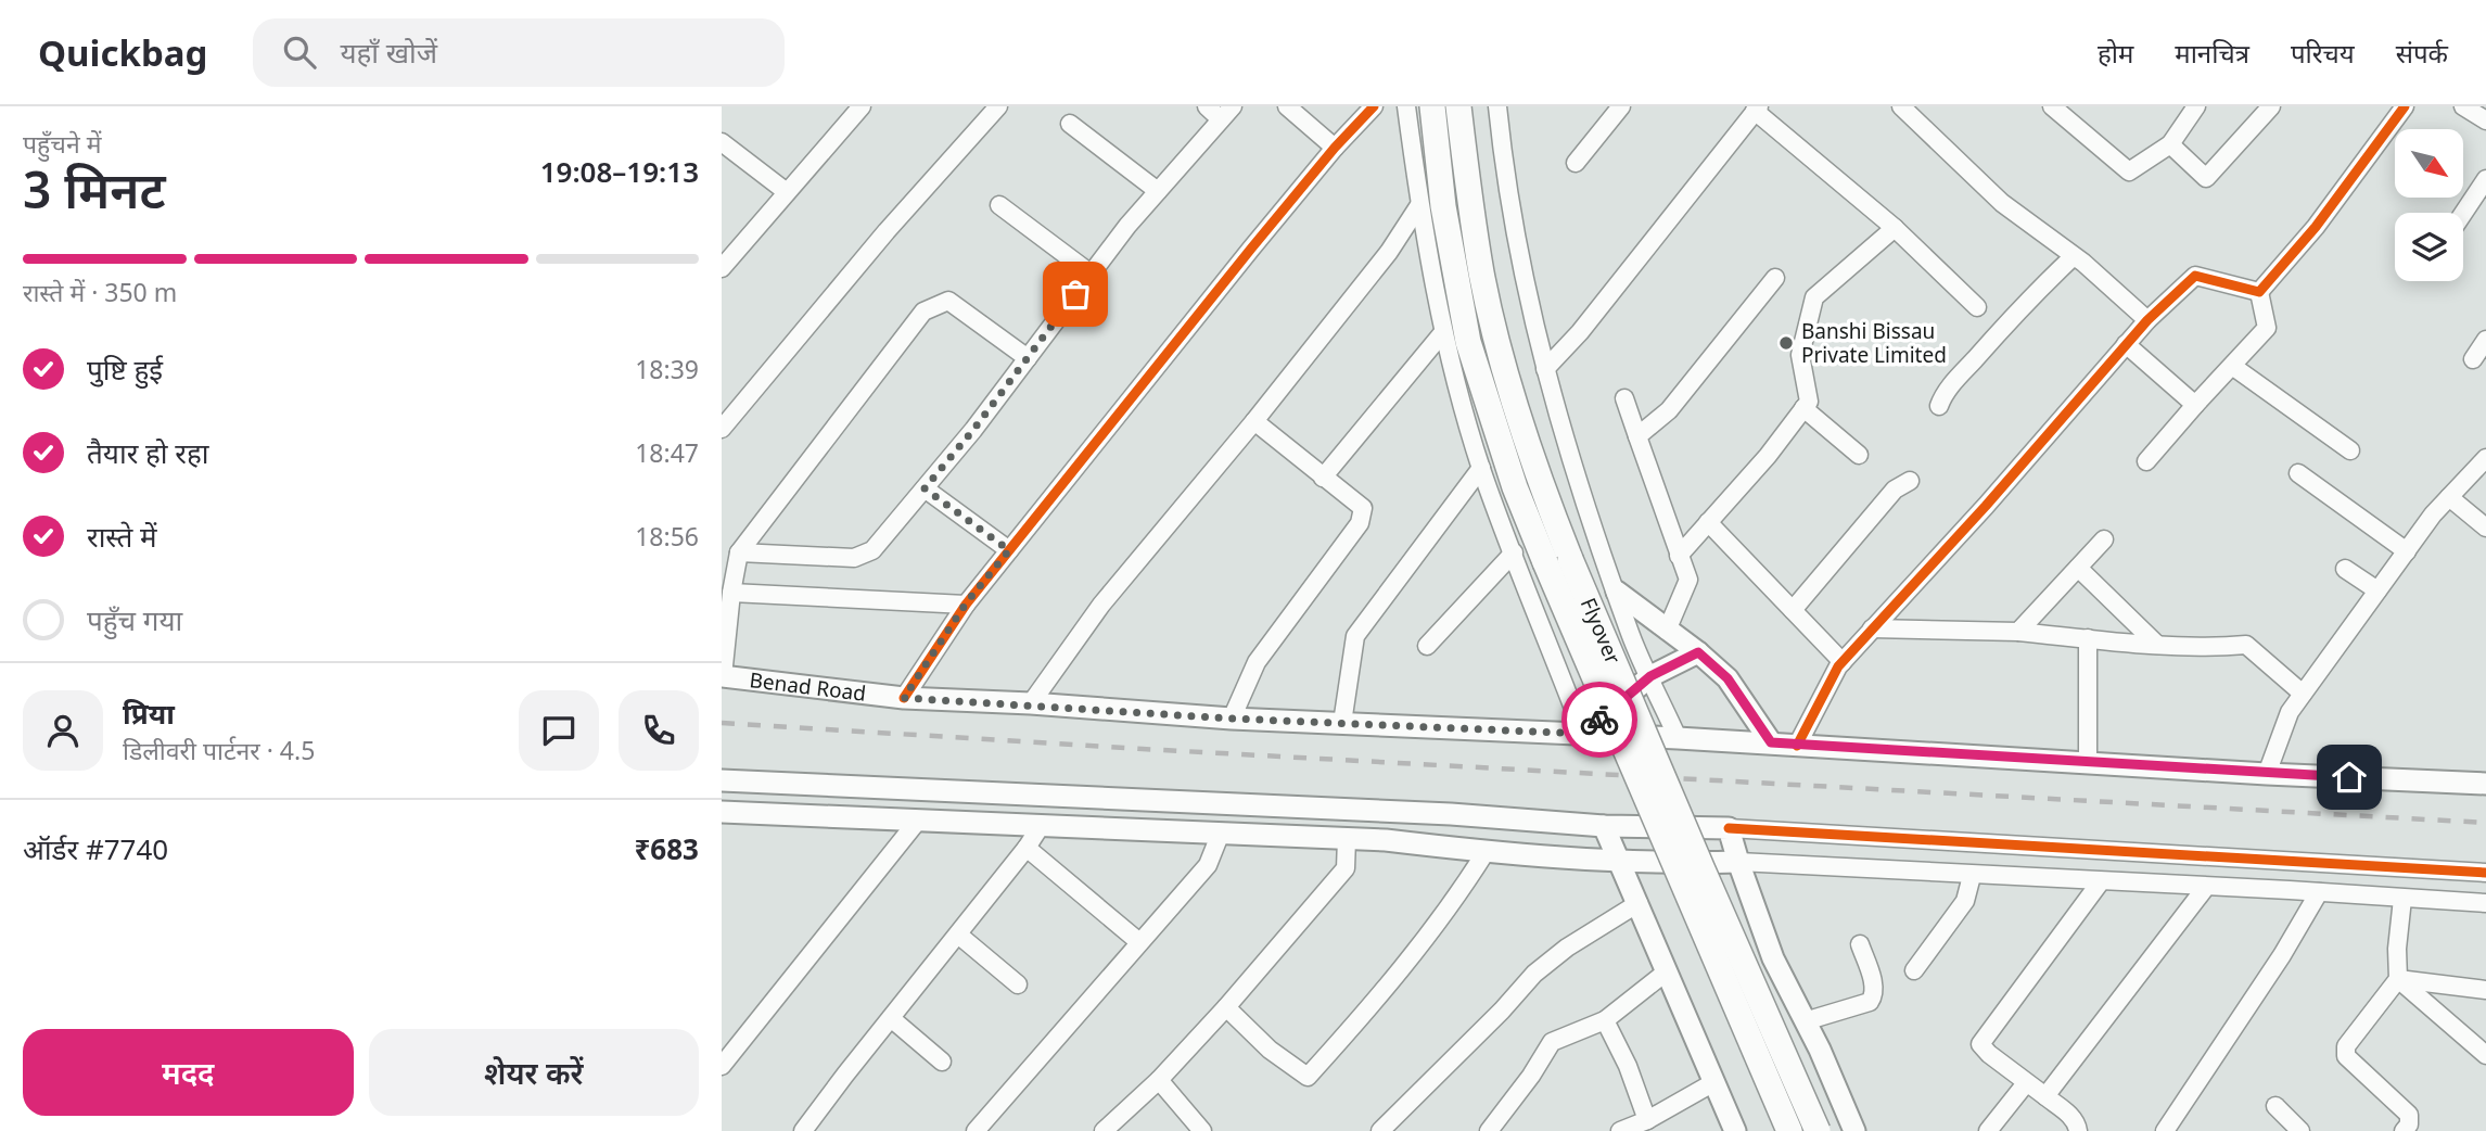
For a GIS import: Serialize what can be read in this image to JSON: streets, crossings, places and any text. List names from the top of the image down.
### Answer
{
  "streets": {
    "highway": ["Flyover"],
    "main road": ["Benad Road"]
  },
  "places": ["Banshi Bissau Private Limited"],
  "north": "bottom right",
  "page": {
    "header": "Quickbag",
    "search": "यहाँ खोजें",
    "nav": [
      "होम",
      "मानचित्र",
      "परिचय",
      "संपर्क"
    ],
    "heading": ["3 मिनट", "पहुँचने में", "19:08–19:13"],
    "panel": [
      "प्रिया",
      "डिलीवरी पार्टनर · 4.5",
      "ऑर्डर #7740",
      "₹683"
    ],
    "bar": "रास्ते में · 350 m",
    "list": [
      ["पुष्टि हुई", "18:39"],
      ["तैयार हो रहा", "18:47"],
      ["रास्ते में", "18:56"],
      "पहुँच गया"
    ],
    "buttons": ["मदद", "शेयर करें"]
  }
}
